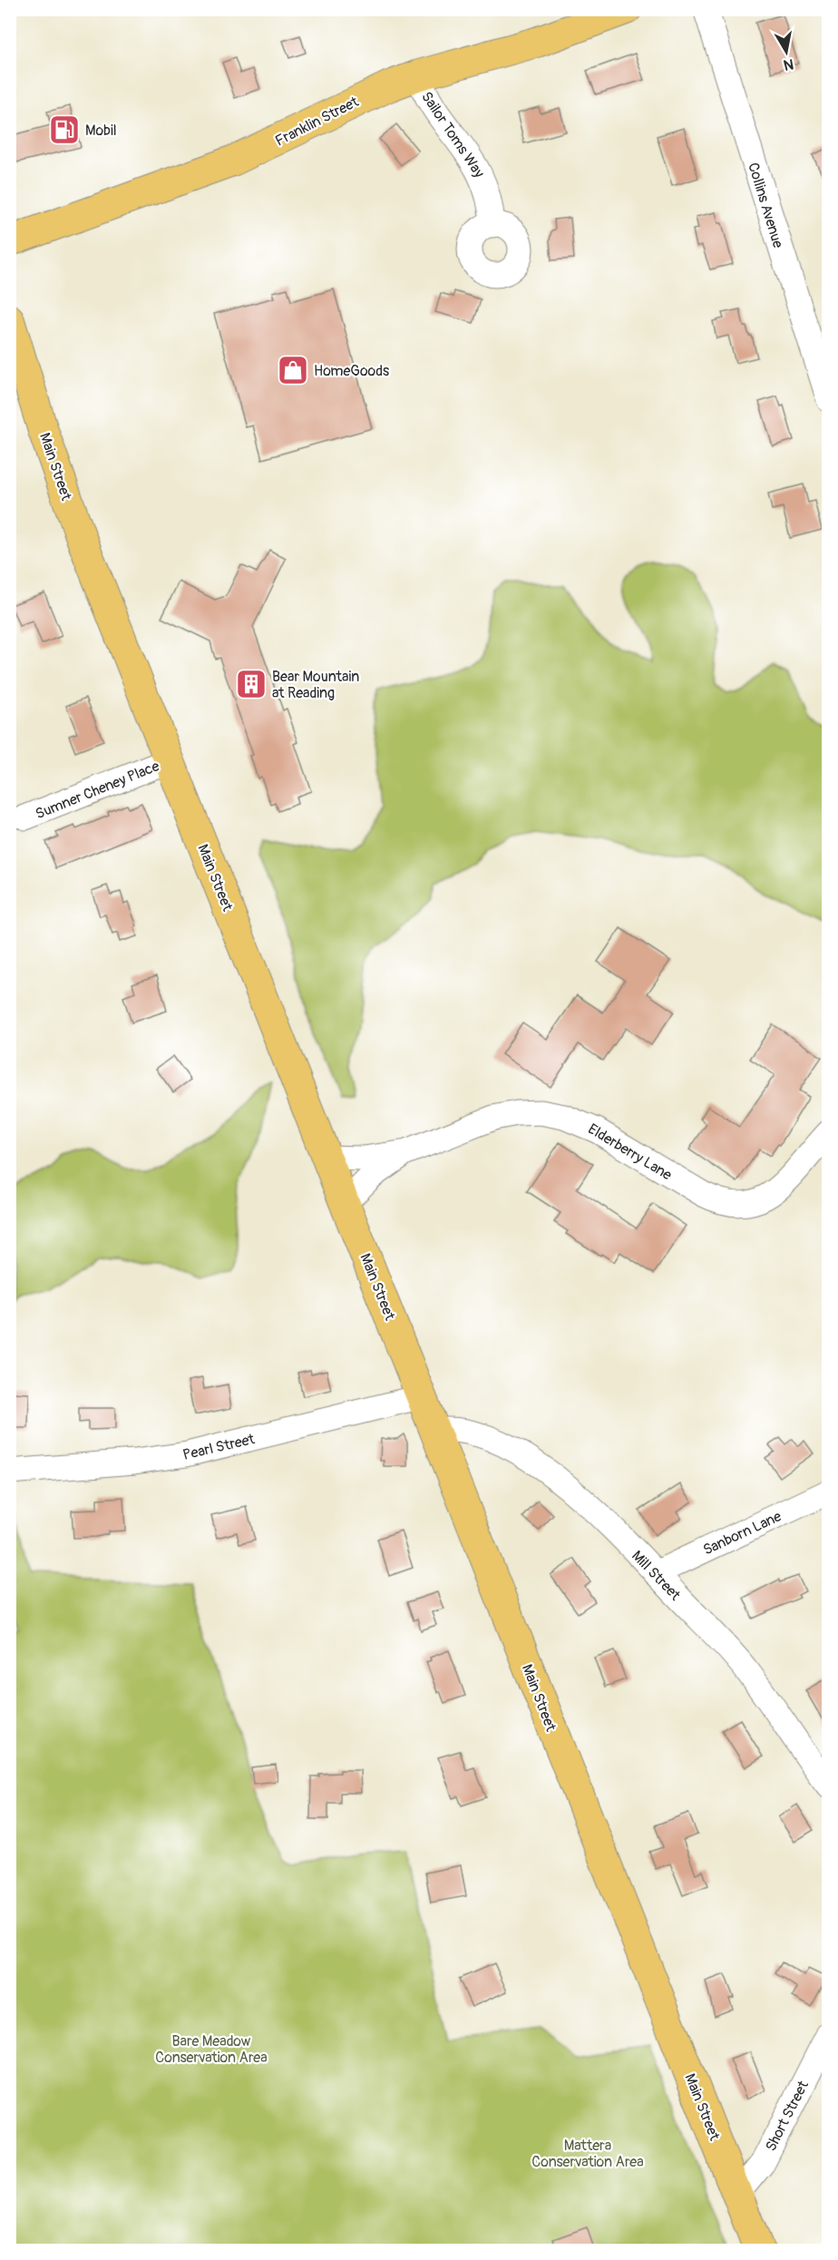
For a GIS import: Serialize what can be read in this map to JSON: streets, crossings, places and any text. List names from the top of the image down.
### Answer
{
  "streets": {
    "main road": ["Franklin Street", "Main Street"],
    "street": [
      "Sailor Toms Way",
      "Collins Avenue",
      "Sumner Cheney Place",
      "Elderberry Lane",
      "Pearl Street",
      "Sanborn Lane",
      "Mill Street",
      "Short Street"
    ]
  },
  "crossings": [
    ["Franklin Street", "Sailor Toms Way"],
    ["Main Street", "Sumner Cheney Place"],
    ["Main Street", "Elderberry Lane"],
    ["Main Street", "Pearl Street"],
    ["Main Street", "Mill Street"],
    ["Main Street", "Short Street"],
    ["Sanborn Lane", "Mill Street"]
  ],
  "parks": ["Bare Meadow Conservation Area", "Mattera Conservation Area"],
  "places": {
    "fuel station": ["Mobil"],
    "shop": ["HomeGoods"],
    "building": ["Bear Mountain at Reading"]
  },
  "north": "bottom"
}
